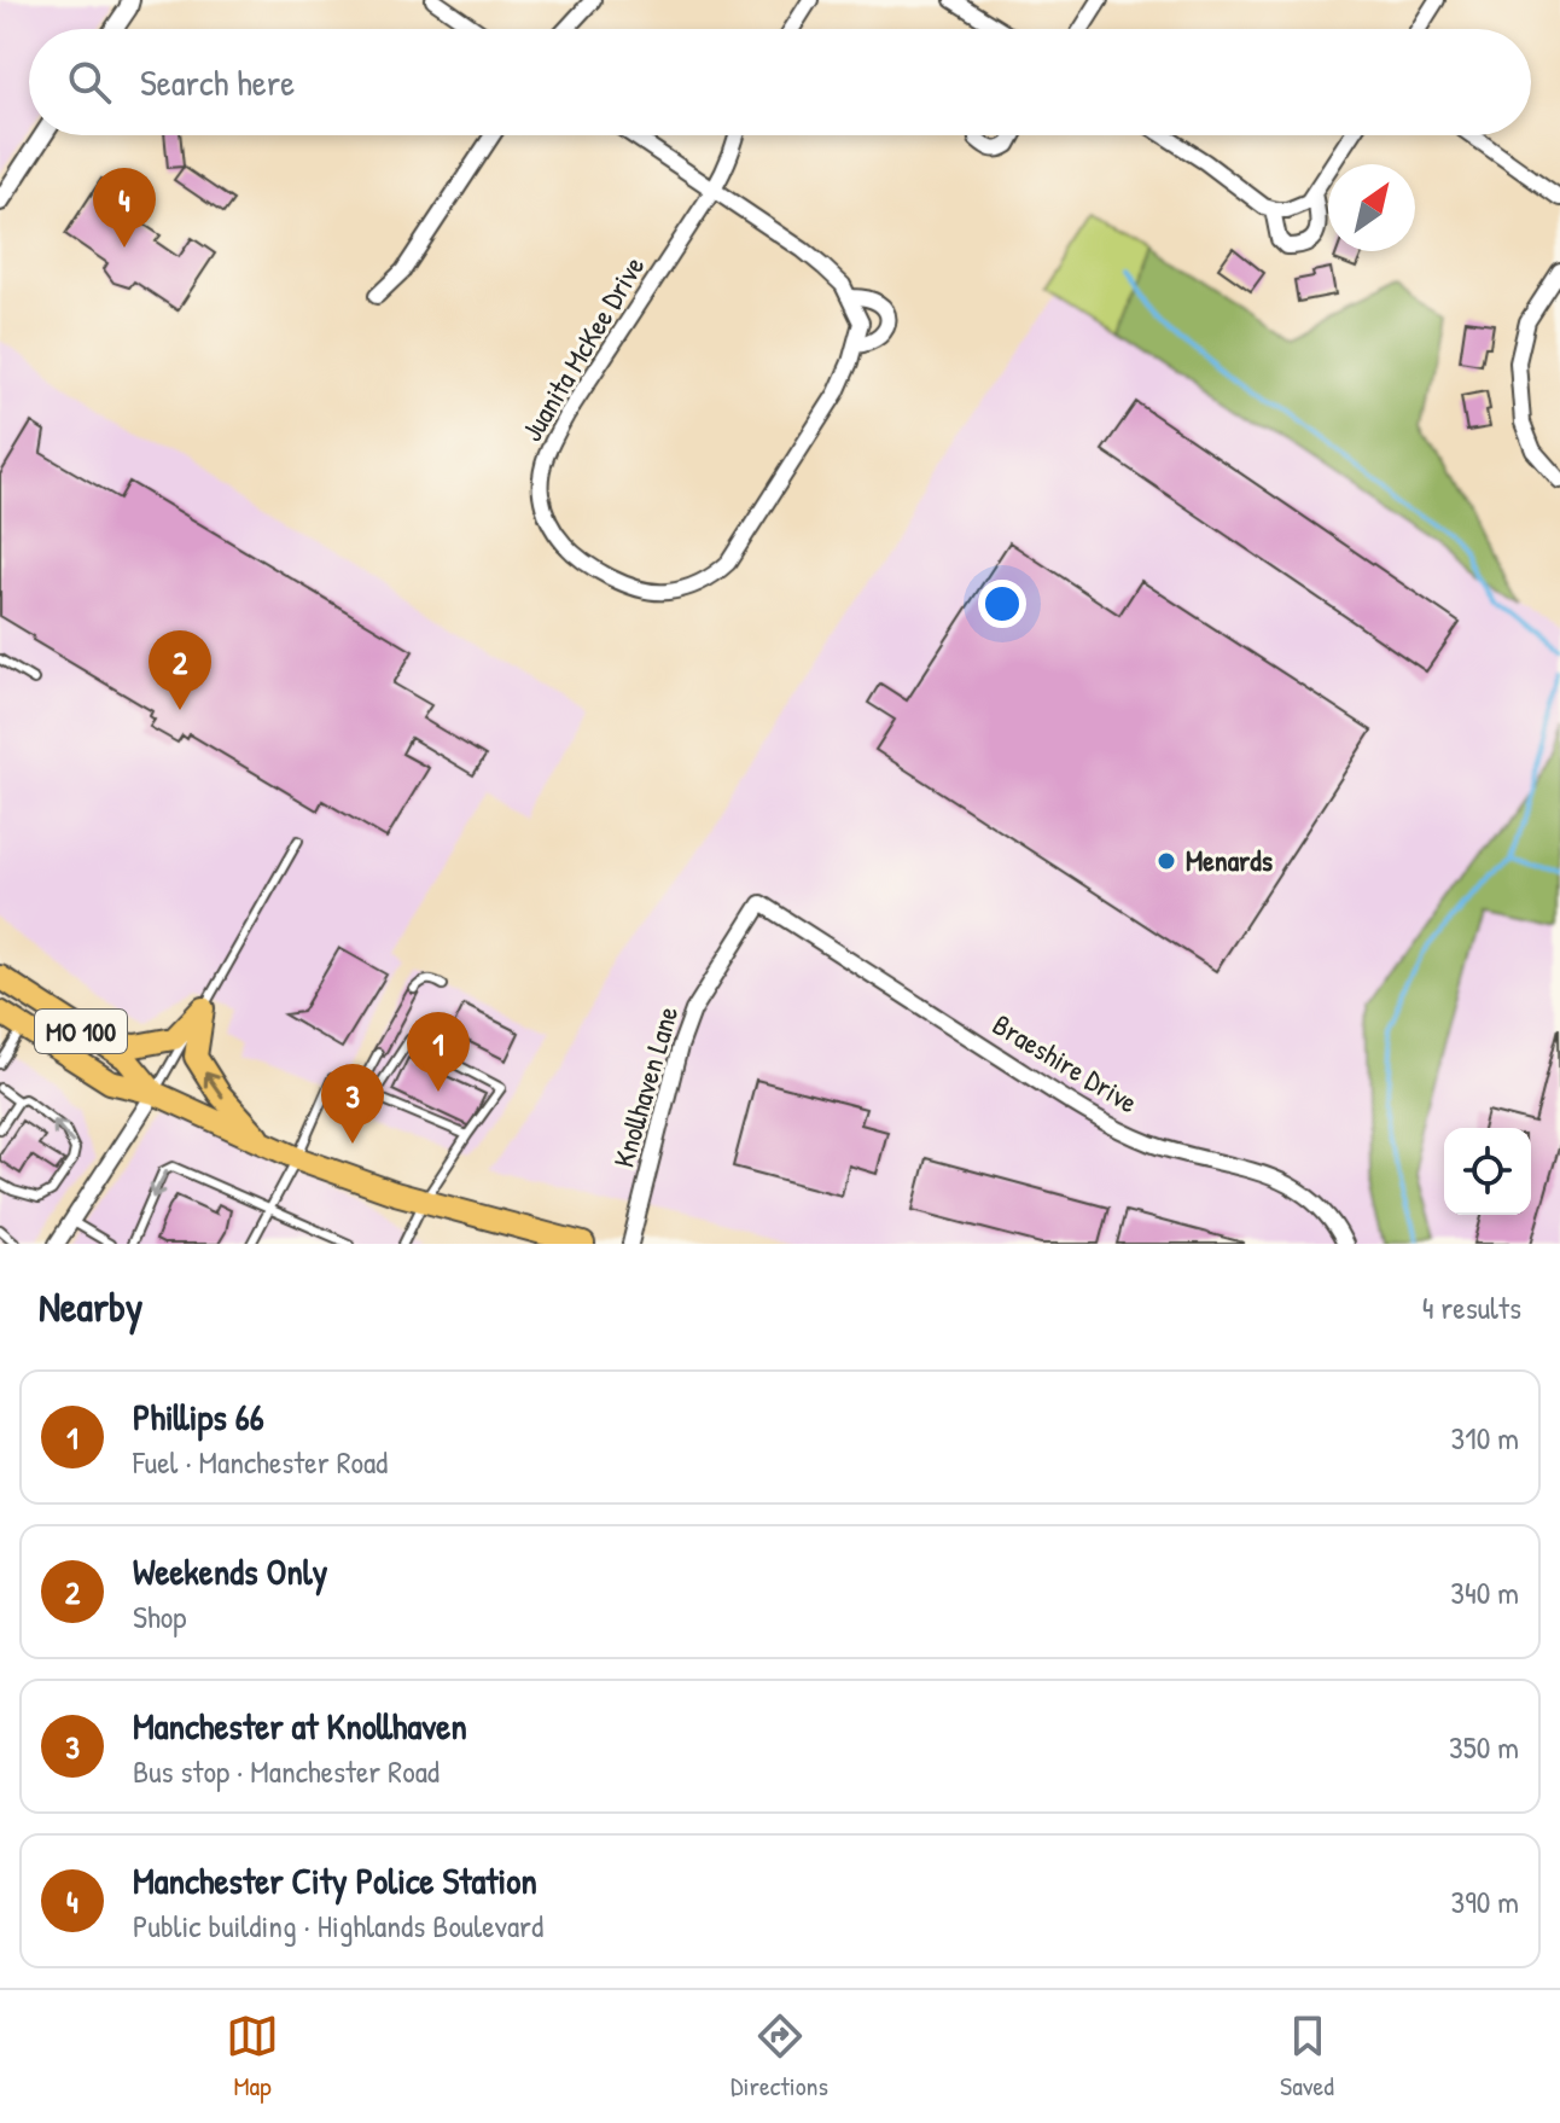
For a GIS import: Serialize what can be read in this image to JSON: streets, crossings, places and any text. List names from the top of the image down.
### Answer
{
  "streets": {
    "main road": ["MO 100"],
    "street": ["Juanita McKee Drive", "Braeshire Drive", "Knollhaven Lane"]
  },
  "crossings": [
    ["Braeshire Drive", "Knollhaven Lane"]
  ],
  "places": ["Menards"],
  "north": "top right",
  "page": {
    "search": "Search here",
    "pins": [
      "4",
      "2",
      "1",
      "3"
    ],
    "heading": ["Nearby", "4 results"],
    "list": [
      {
        "mark": "1",
        "name": "Phillips 66",
        "note": "Fuel · Manchester Road",
        "value": "310 m"
      },
      {
        "mark": "2",
        "name": "Weekends Only",
        "note": "Shop",
        "value": "340 m"
      },
      {
        "mark": "3",
        "name": "Manchester at Knollhaven",
        "note": "Bus stop · Manchester Road",
        "value": "350 m"
      },
      {
        "mark": "4",
        "name": "Manchester City Police Station",
        "note": "Public building · Highlands Boulevard",
        "value": "390 m"
      }
    ],
    "nav": ["Map", "Directions", "Saved"]
  }
}
